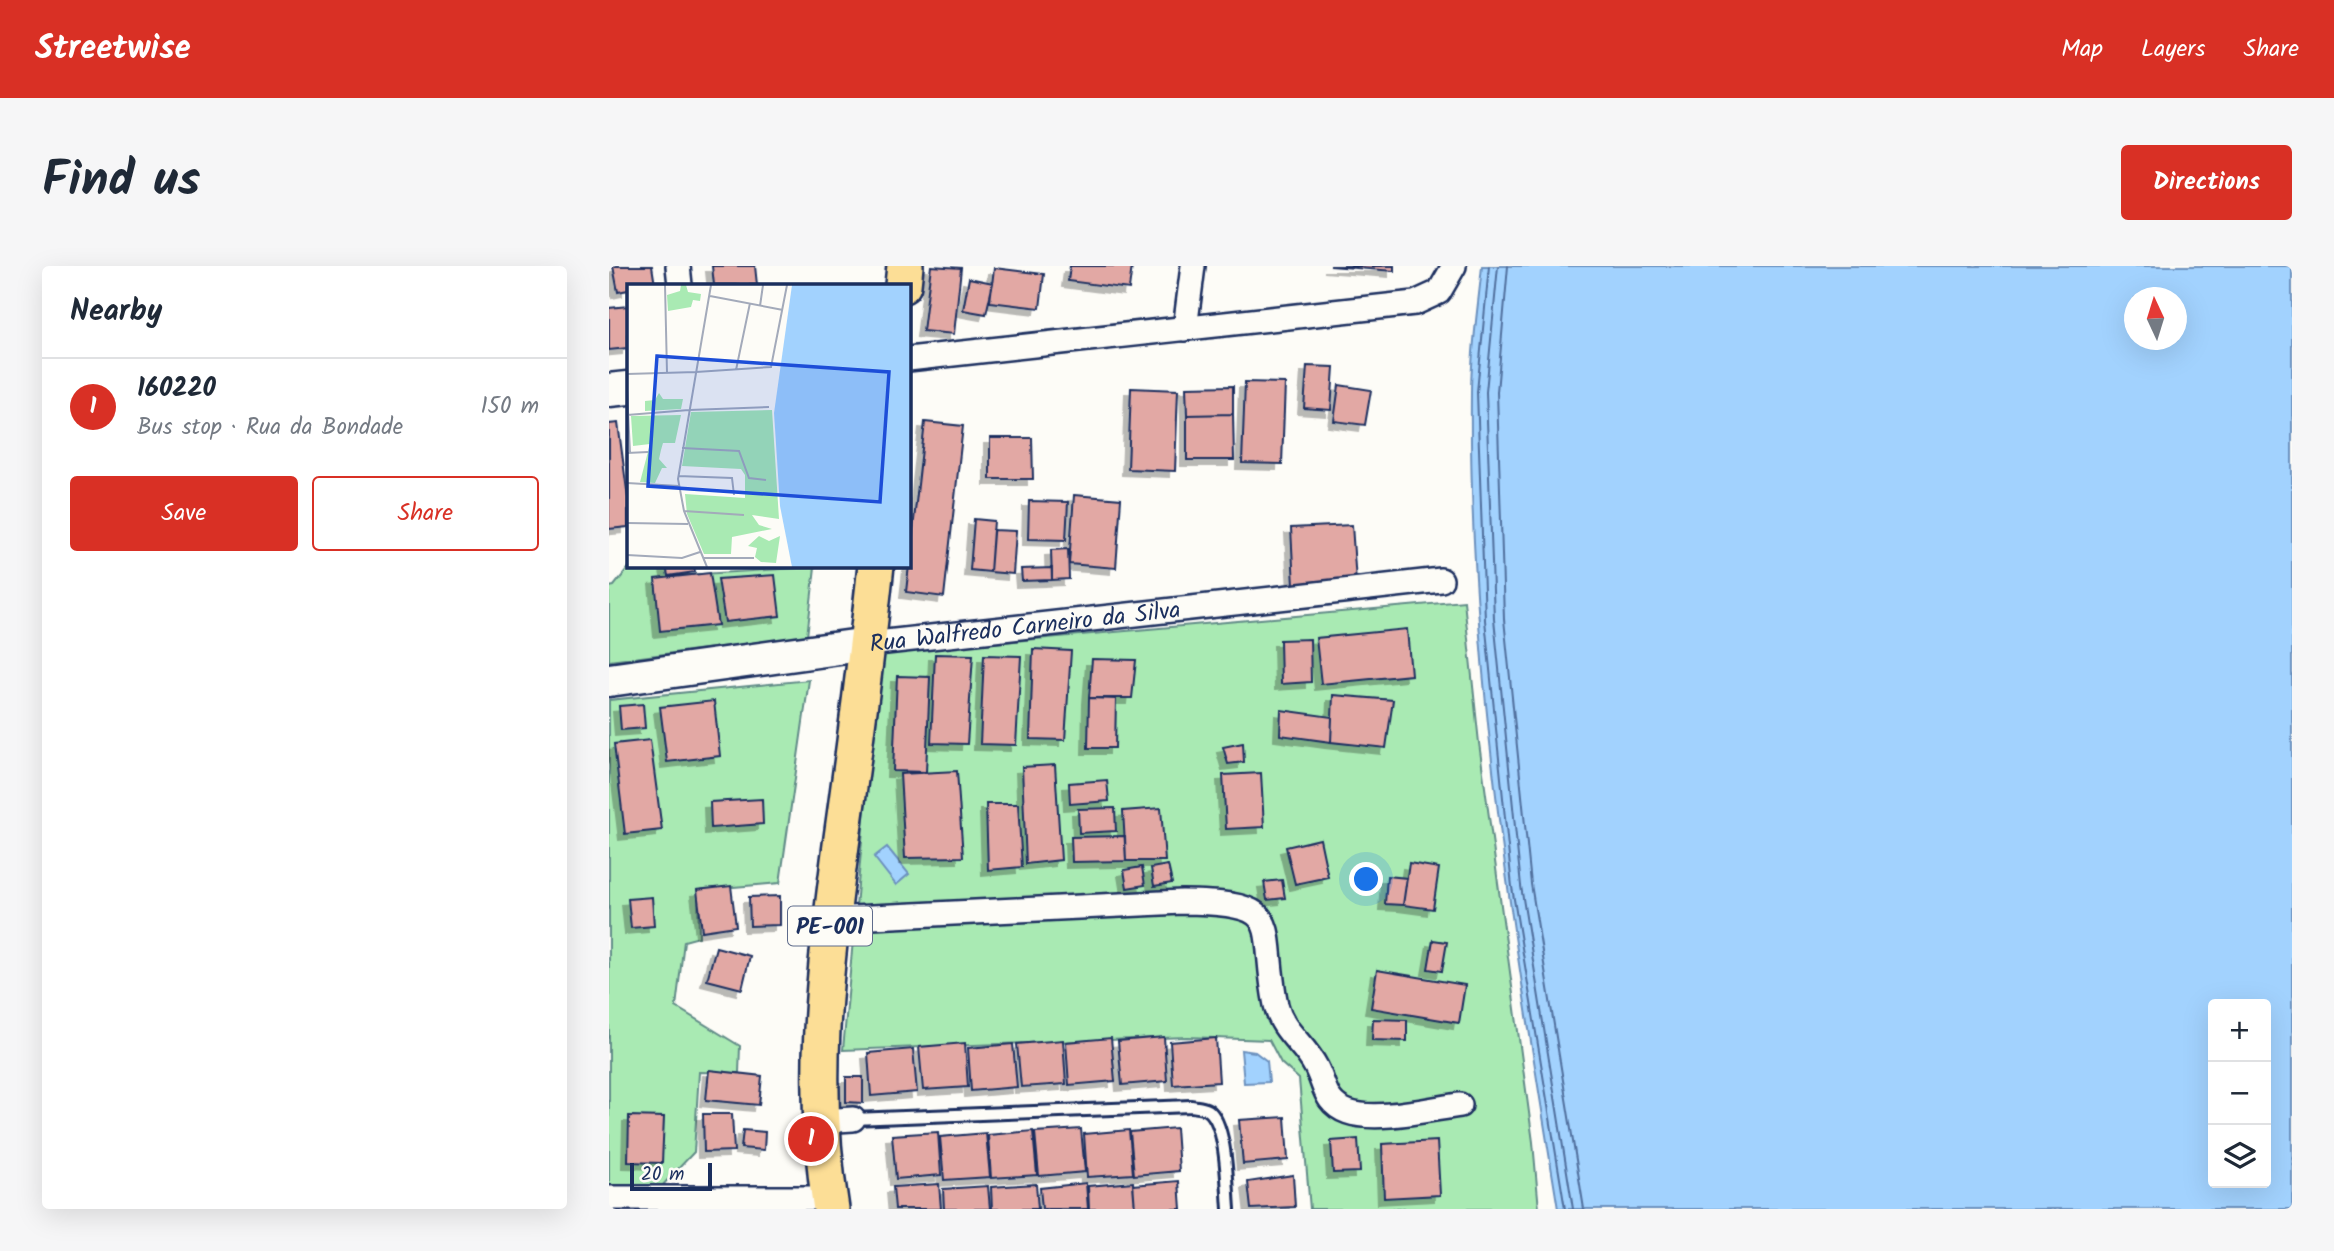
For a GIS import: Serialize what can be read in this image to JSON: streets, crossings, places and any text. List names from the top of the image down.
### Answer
{
  "streets": {
    "main road": ["Rua Walfredo Carneiro da Silva", "PE-001"]
  },
  "crossings": [
    ["Rua Walfredo Carneiro da Silva", "PE-001"]
  ],
  "scale_bar": "20 m",
  "north": "top",
  "page": {
    "header": "Streetwise",
    "nav": ["Map", "Layers", "Share"],
    "title": "Find us",
    "buttons": [
      "Directions",
      ["Save", "Share"]
    ],
    "heading": "Nearby",
    "list": [
      {
        "mark": "1",
        "name": "160220",
        "note": "Bus stop · Rua da Bondade",
        "value": "150 m"
      }
    ],
    "map_buttons": ["+", "−"],
    "pins": "1",
    "scale": "20 m"
  }
}
